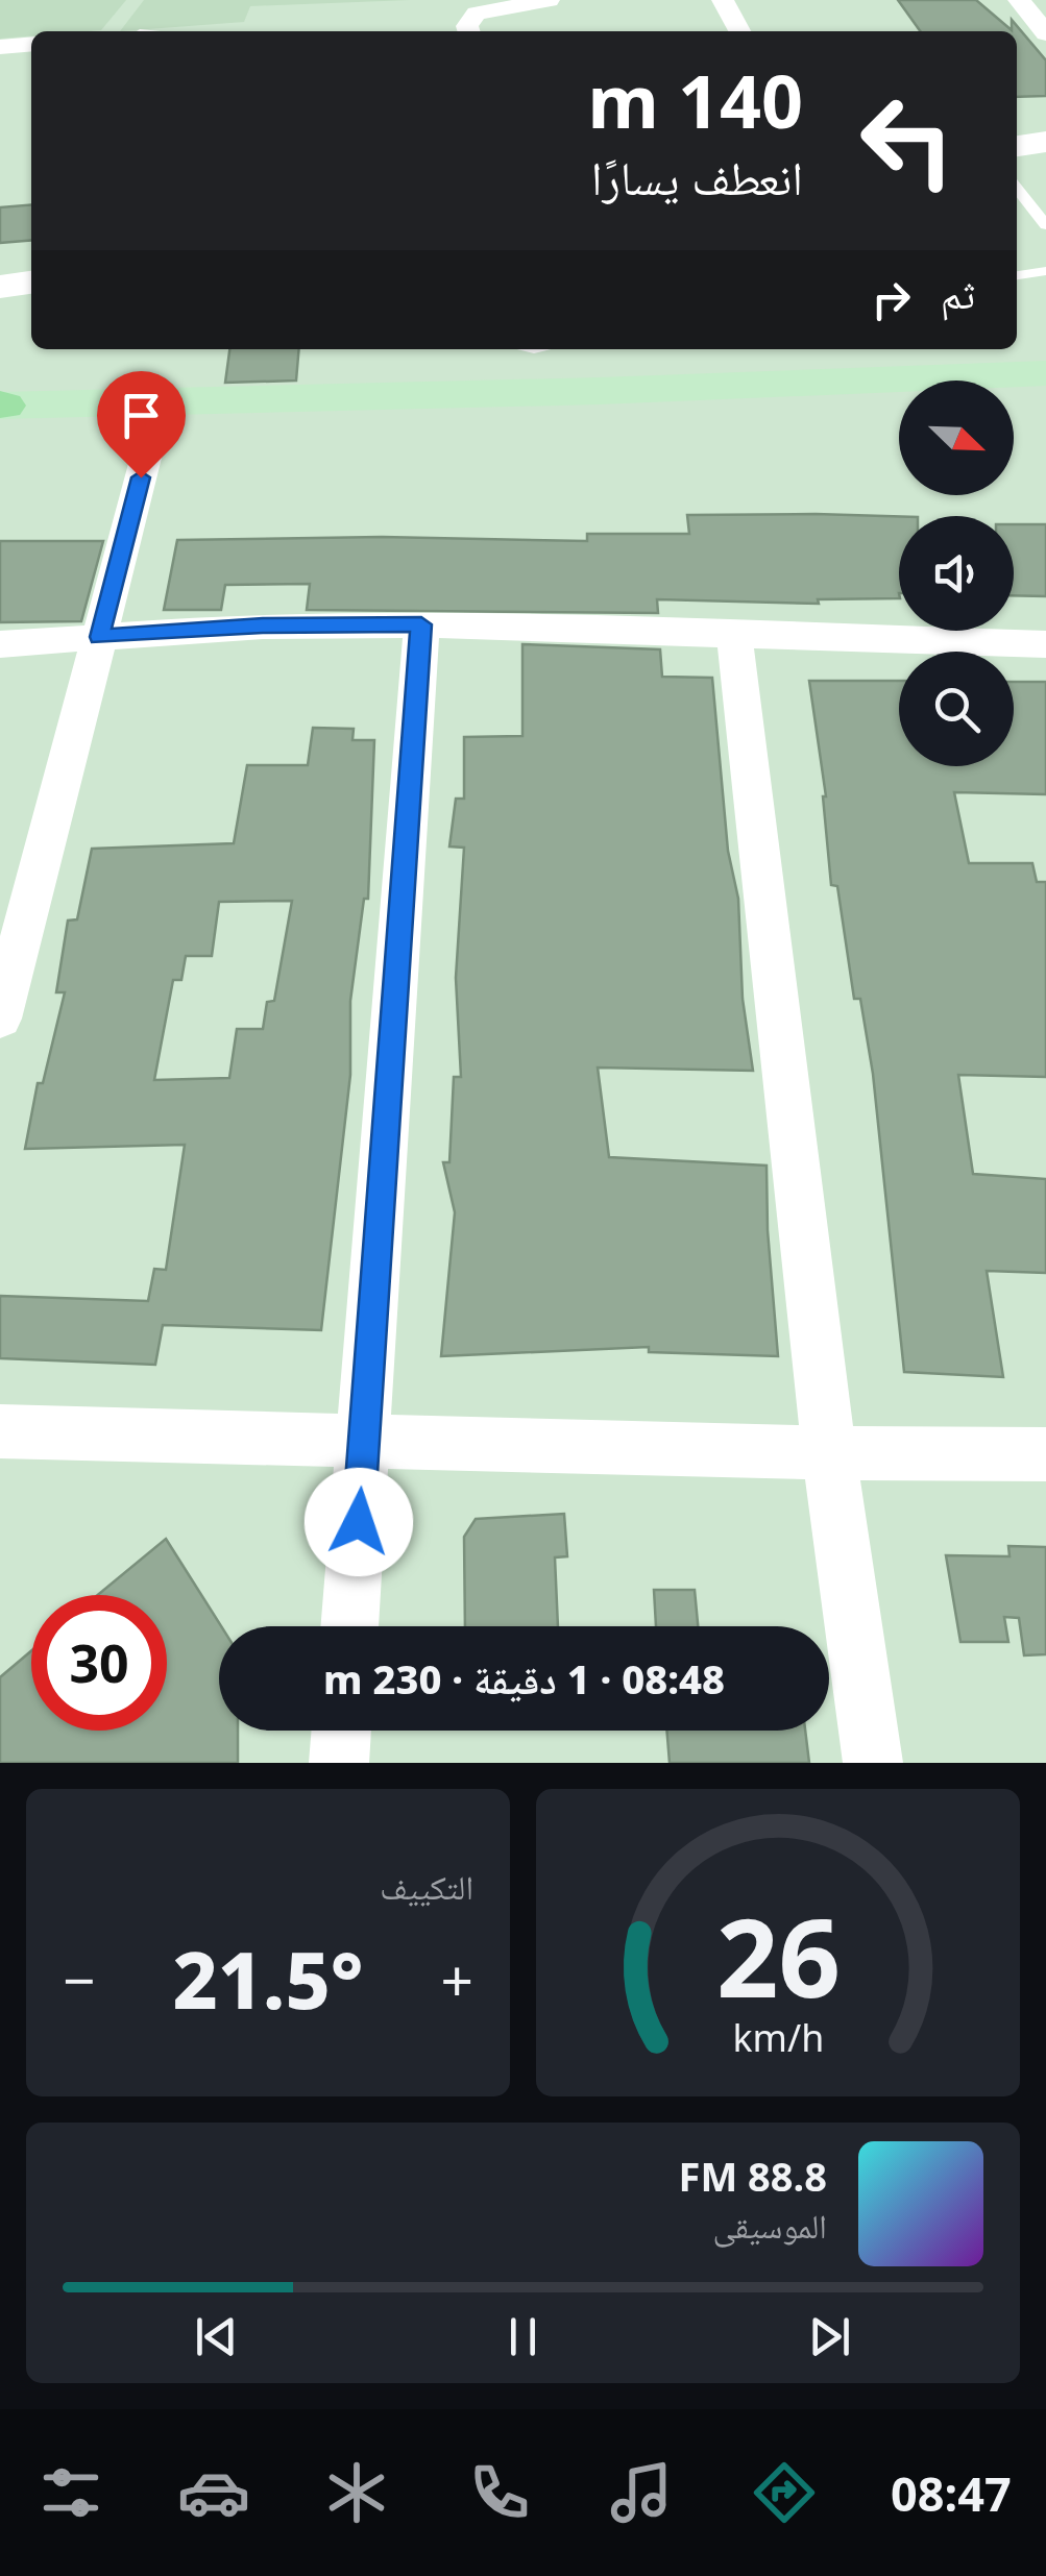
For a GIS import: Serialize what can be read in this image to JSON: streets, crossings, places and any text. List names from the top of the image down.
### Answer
{
  "north": "bottom right",
  "page": {
    "turn": ["140 m", "انعطف يسارًا"],
    "then": "ثم",
    "limit": "30",
    "trip": "08:48 · 1 دقيقة · 230 m",
    "tile": "التكييف",
    "heat": ["−", "21.5°", "+"],
    "song": ["88.8 FM", "الموسيقى"],
    "tabs": "08:47",
    "gauge": ["26", "km/h"]
  }
}
